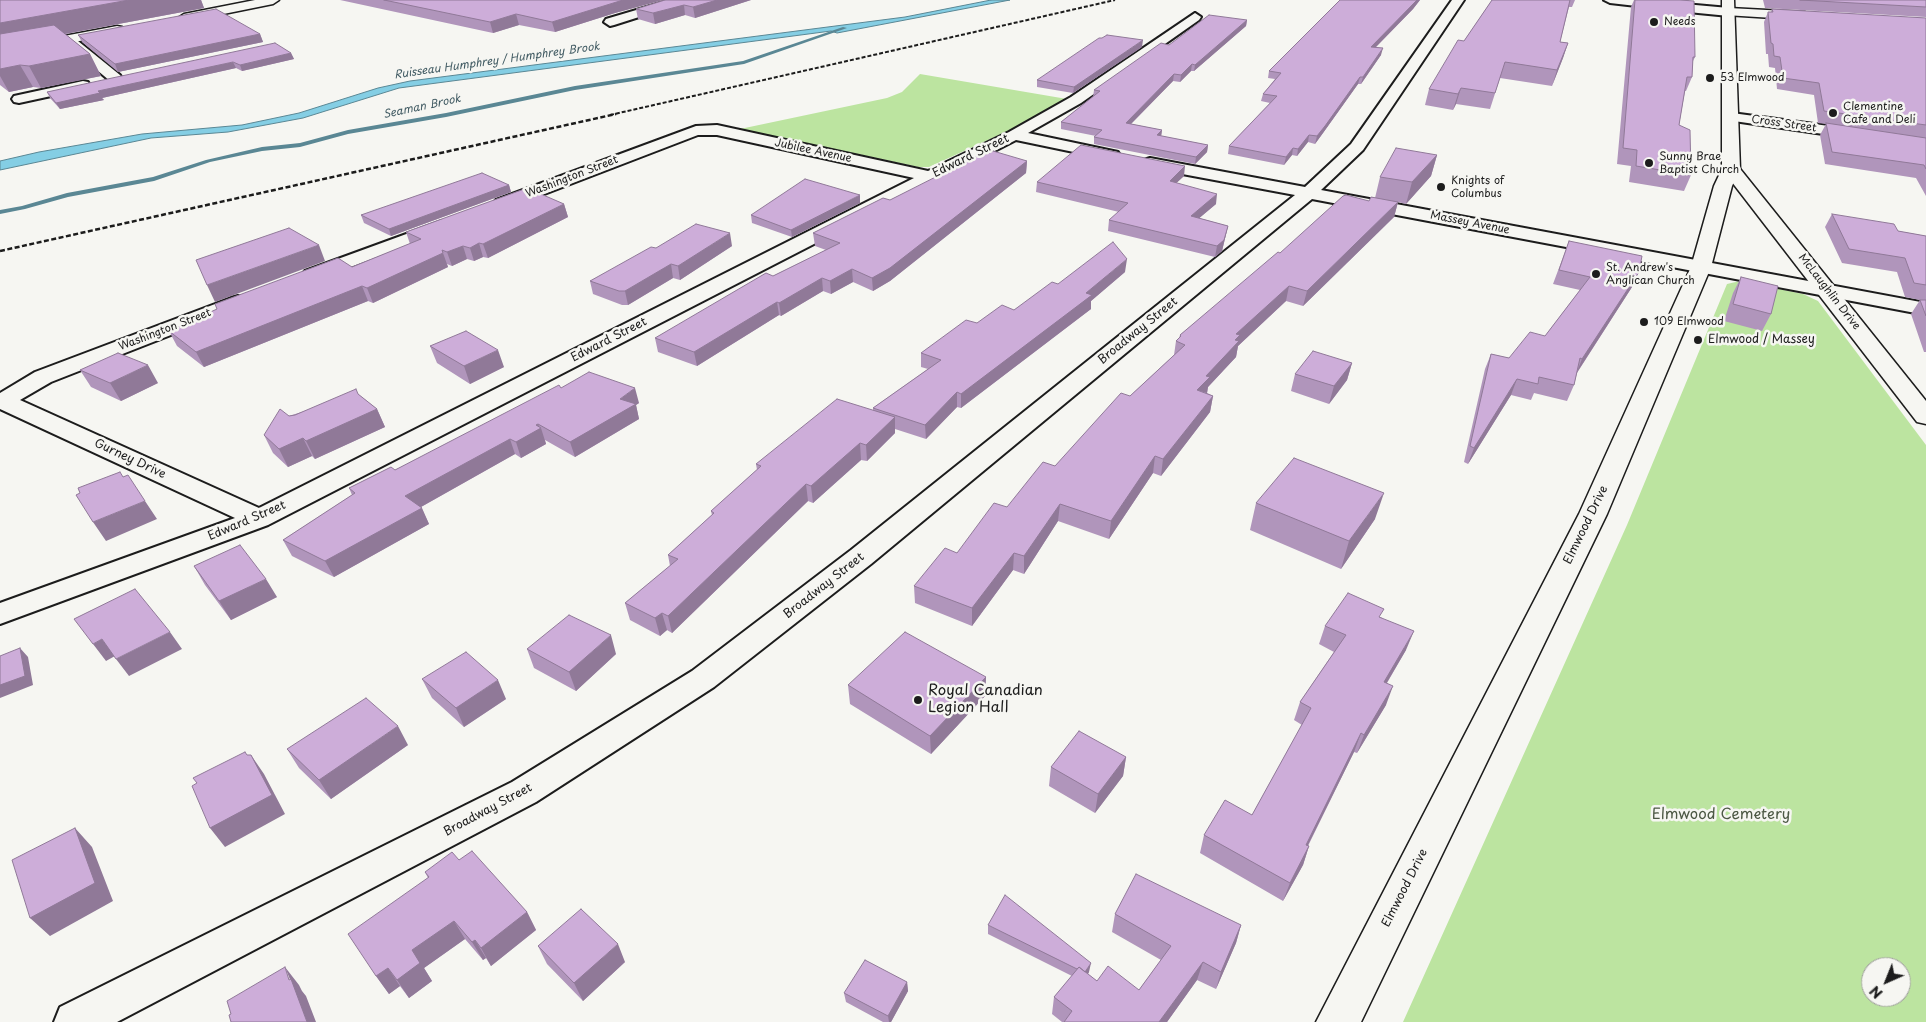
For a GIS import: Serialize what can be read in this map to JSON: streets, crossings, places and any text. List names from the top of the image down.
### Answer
{
  "streets": {
    "main road": ["McLaughlin Drive", "Elmwood Drive"],
    "street": [
      "Cross Street",
      "Jubilee Avenue",
      "Edward Street",
      "Washington Street",
      "Massey Avenue",
      "Broadway Street",
      "Gurney Drive"
    ]
  },
  "crossings": [
    ["Cross Street", "Elmwood Drive"],
    ["Jubilee Avenue", "Edward Street"],
    ["Jubilee Avenue", "Washington Street"],
    ["Edward Street", "Massey Avenue"],
    ["Edward Street", "Gurney Drive"],
    ["Washington Street", "Gurney Drive"],
    ["Massey Avenue", "McLaughlin Drive"],
    ["Massey Avenue", "Broadway Street"],
    ["Massey Avenue", "Elmwood Drive"],
    ["McLaughlin Drive", "Elmwood Drive"]
  ],
  "water": ["Ruisseau Humphrey / Humphrey Brook", "Seaman Brook"],
  "parks": ["Elmwood Cemetery"],
  "places": [
    "Needs",
    "53 Elmwood",
    "Clementine Cafe and Deli",
    "Sunny Brae Baptist Church",
    "Knights of Columbus",
    "St. Andrew's Anglican Church",
    "109 Elmwood",
    "Elmwood / Massey",
    "Royal Canadian Legion Hall"
  ],
  "north": "bottom left"
}
